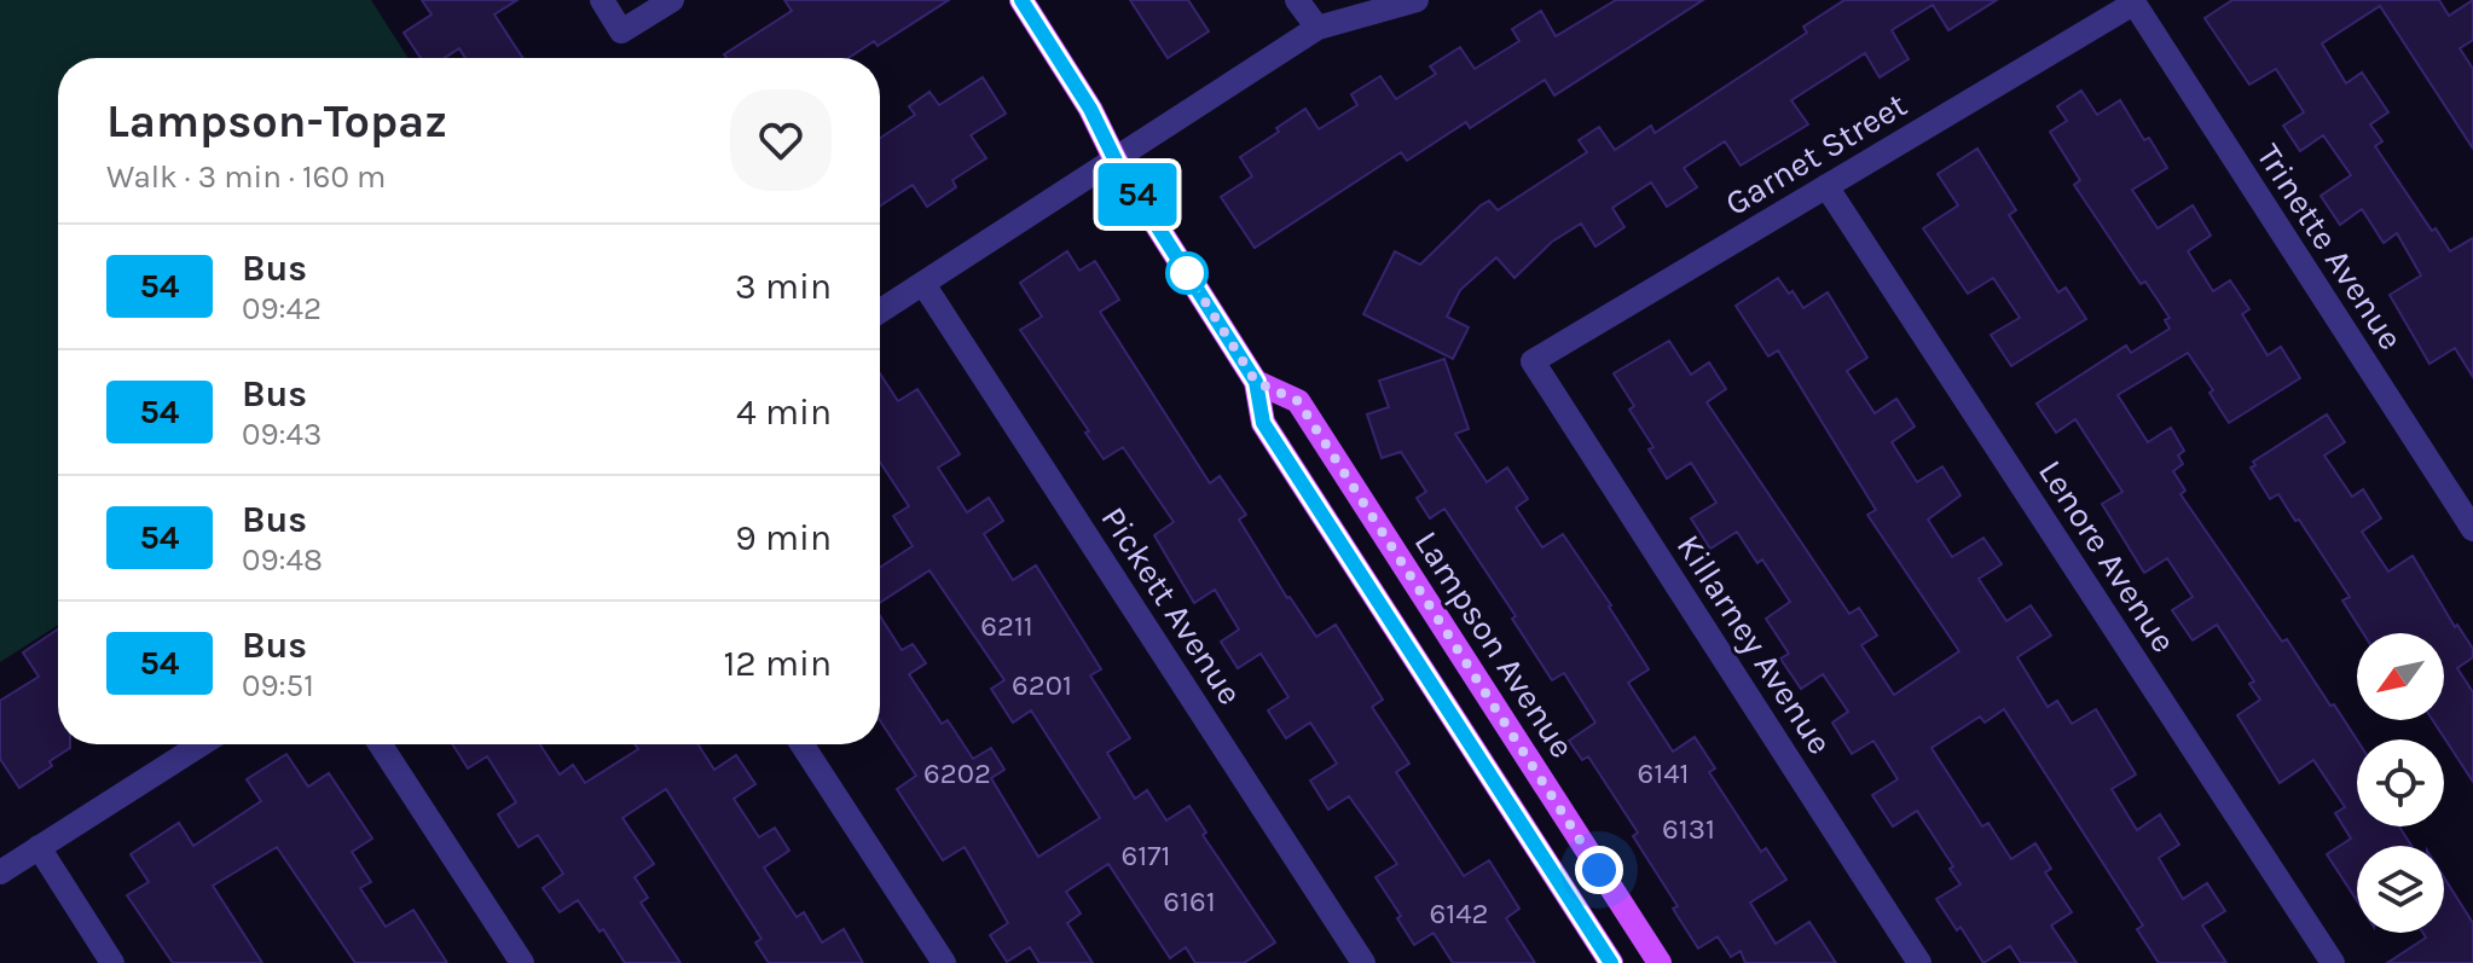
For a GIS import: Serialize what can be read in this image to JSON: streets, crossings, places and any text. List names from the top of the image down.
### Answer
{
  "streets": {
    "main road": ["Lampson Avenue"],
    "street": [
      "Garnet Street",
      "Trinette Avenue",
      "Lenore Avenue",
      "Pickett Avenue",
      "Killarney Avenue"
    ]
  },
  "crossings": [
    ["Garnet Street", "Trinette Avenue"],
    ["Garnet Street", "Lenore Avenue"],
    ["Garnet Street", "Killarney Avenue"]
  ],
  "lines": ["bus line 54"],
  "house_numbers": [
    "6211",
    "6201",
    "6202",
    "6141",
    "6131",
    "6171",
    "6161",
    "6142"
  ],
  "north": "bottom left",
  "page": {
    "on_map": "54",
    "heading": ["Lampson-Topaz", "Walk · 3 min · 160 m"],
    "list": [
      {
        "mark": "54",
        "name": "Bus",
        "note": "09:42",
        "value": "3 min"
      },
      {
        "mark": "54",
        "name": "Bus",
        "note": "09:43",
        "value": "4 min"
      },
      {
        "mark": "54",
        "name": "Bus",
        "note": "09:48",
        "value": "9 min"
      },
      {
        "mark": "54",
        "name": "Bus",
        "note": "09:51",
        "value": "12 min"
      }
    ]
  }
}
